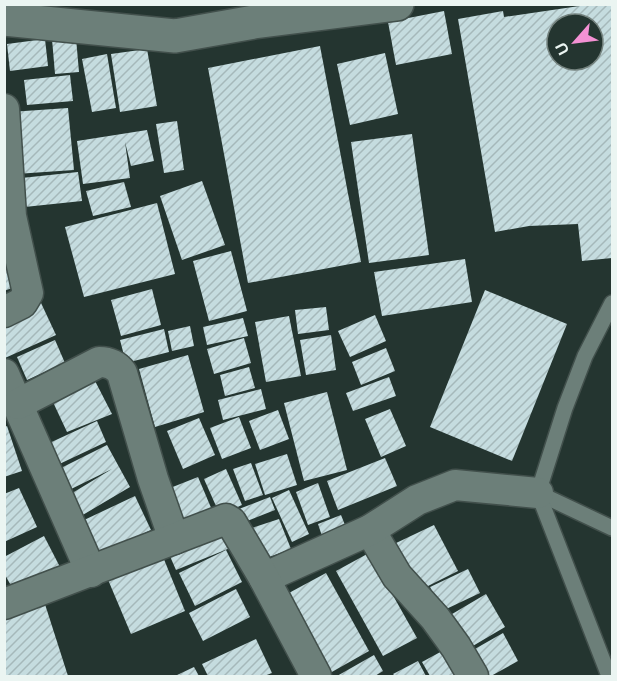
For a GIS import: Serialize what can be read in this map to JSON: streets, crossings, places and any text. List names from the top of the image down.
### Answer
{
  "north": "bottom left"
}
